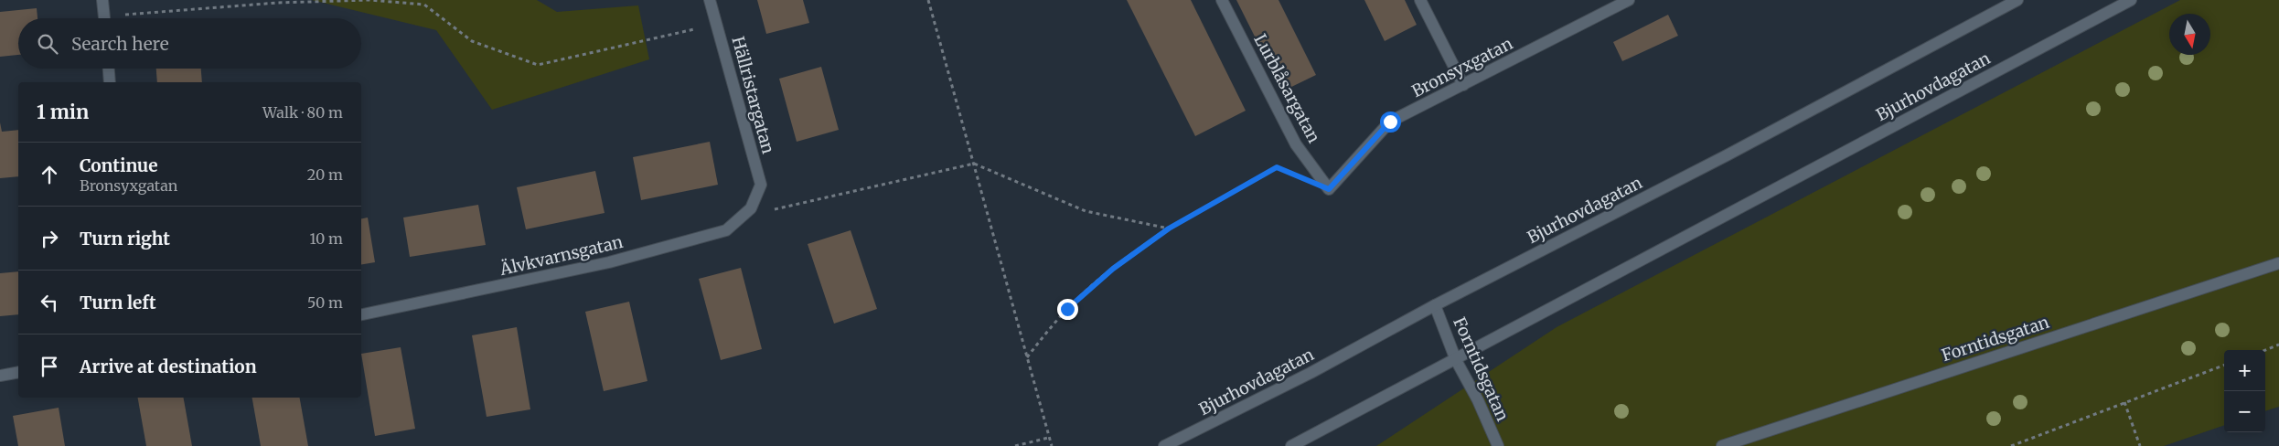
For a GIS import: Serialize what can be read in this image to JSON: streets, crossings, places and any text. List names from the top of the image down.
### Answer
{
  "streets": {
    "street": [
      "Bronsyxgatan",
      "Bjurhovdagatan",
      "Lurblåsargatan",
      "Hällristargatan",
      "Älvkvarnsgatan",
      "Forntidsgatan"
    ]
  },
  "crossings": [
    ["Bronsyxgatan", "Lurblåsargatan"],
    ["Bjurhovdagatan", "Forntidsgatan"],
    ["Hällristargatan", "Älvkvarnsgatan"]
  ],
  "north": "bottom",
  "page": {
    "search": "Search here",
    "heading": ["1 min", "Walk · 80 m"],
    "list": [
      ["Continue", "Bronsyxgatan", "20 m"],
      ["Turn right", "10 m"],
      ["Turn left", "50 m"],
      "Arrive at destination"
    ],
    "map_buttons": ["+", "−"]
  }
}
